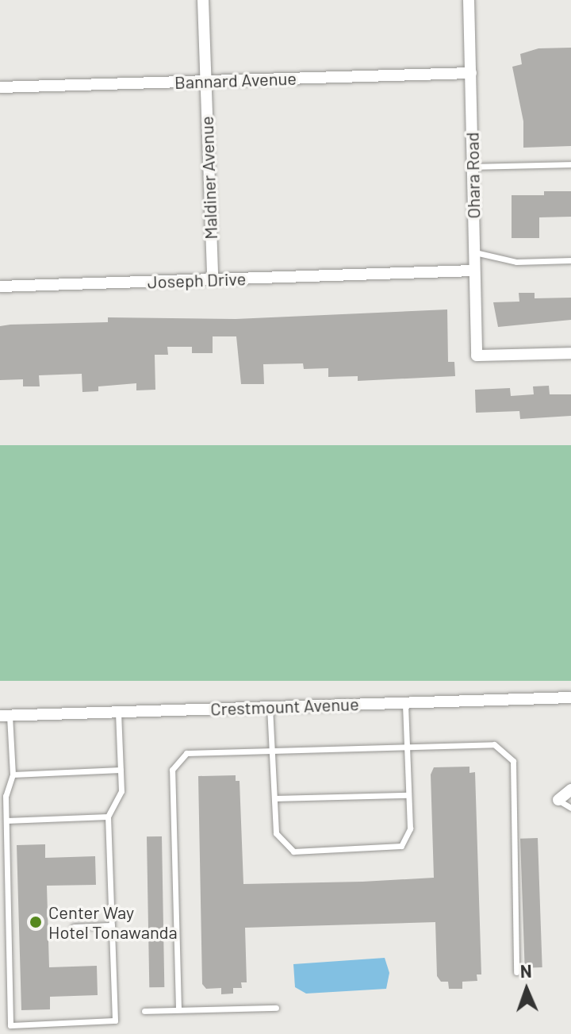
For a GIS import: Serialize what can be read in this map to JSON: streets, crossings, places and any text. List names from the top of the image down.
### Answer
{
  "streets": {
    "street": [
      "Bannard Avenue",
      "Ohara Road",
      "Maldiner Avenue",
      "Joseph Drive",
      "Crestmount Avenue"
    ]
  },
  "crossings": [
    ["Bannard Avenue", "Ohara Road"],
    ["Bannard Avenue", "Maldiner Avenue"],
    ["Ohara Road", "Joseph Drive"],
    ["Maldiner Avenue", "Joseph Drive"]
  ],
  "places": ["Center Way Hotel Tonawanda"],
  "north": "top"
}
